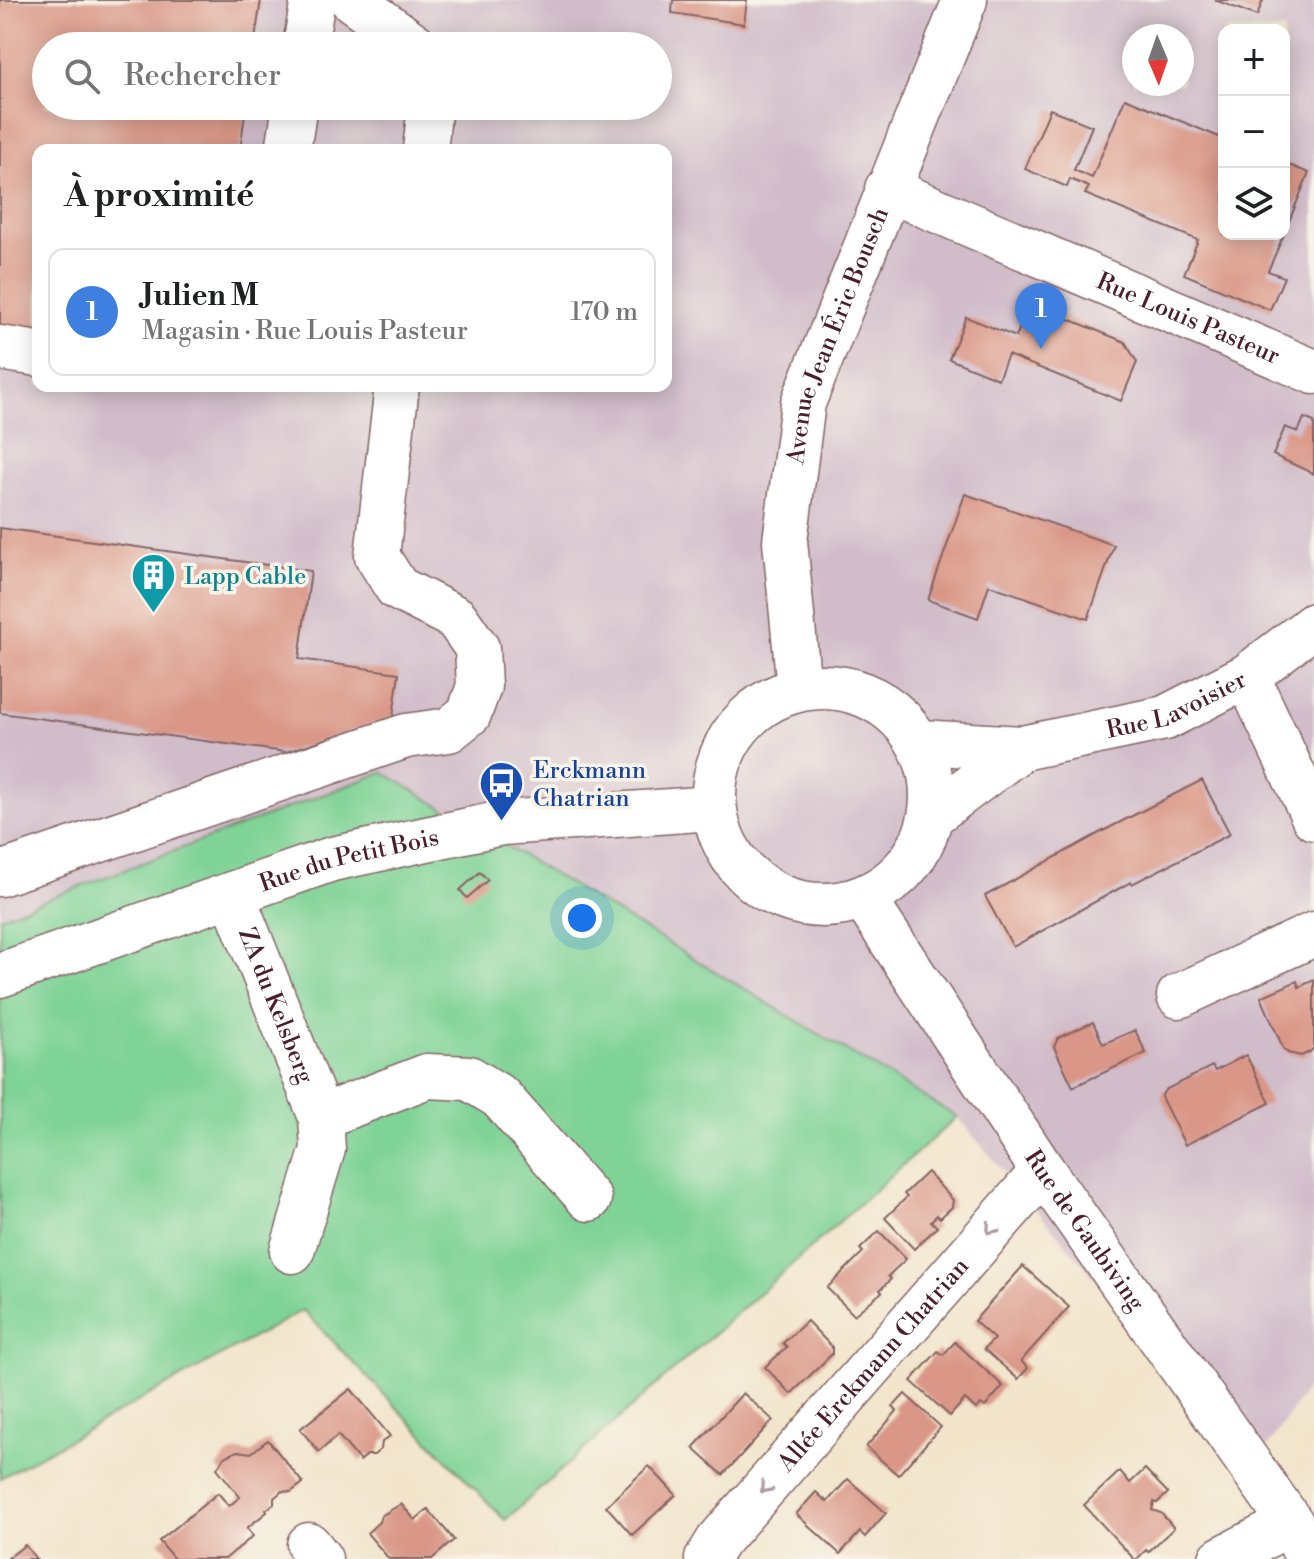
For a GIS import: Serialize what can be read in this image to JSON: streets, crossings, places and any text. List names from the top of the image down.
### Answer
{
  "streets": {
    "street": [
      "Rue Louis Pasteur",
      "Avenue Jean Éric Bousch",
      "Rue Lavoisier",
      "Rue du Petit Bois",
      "ZA du Kelsberg",
      "Rue de Gaubiving",
      "Allée Erckmann Chatrian"
    ]
  },
  "crossings": [
    ["Rue Louis Pasteur", "Avenue Jean Éric Bousch"],
    ["Avenue Jean Éric Bousch", "Rue Lavoisier"],
    ["Avenue Jean Éric Bousch", "Rue du Petit Bois"],
    ["Avenue Jean Éric Bousch", "Rue de Gaubiving"],
    ["Rue Lavoisier", "Rue du Petit Bois"],
    ["Rue Lavoisier", "Rue de Gaubiving"],
    ["Rue du Petit Bois", "ZA du Kelsberg"],
    ["Rue du Petit Bois", "Rue de Gaubiving"],
    ["Rue de Gaubiving", "Allée Erckmann Chatrian"]
  ],
  "one_way": ["Allée Erckmann Chatrian"],
  "places": {
    "building": ["Lapp Cable"],
    "bus stop": ["Erckmann Chatrian"]
  },
  "north": "bottom",
  "page": {
    "map_buttons": ["+", "−"],
    "search": "Rechercher",
    "heading": "À proximité",
    "list": [
      {
        "mark": "1",
        "name": "Julien M",
        "note": "Magasin · Rue Louis Pasteur",
        "value": "170 m"
      }
    ],
    "pins": "1"
  }
}
